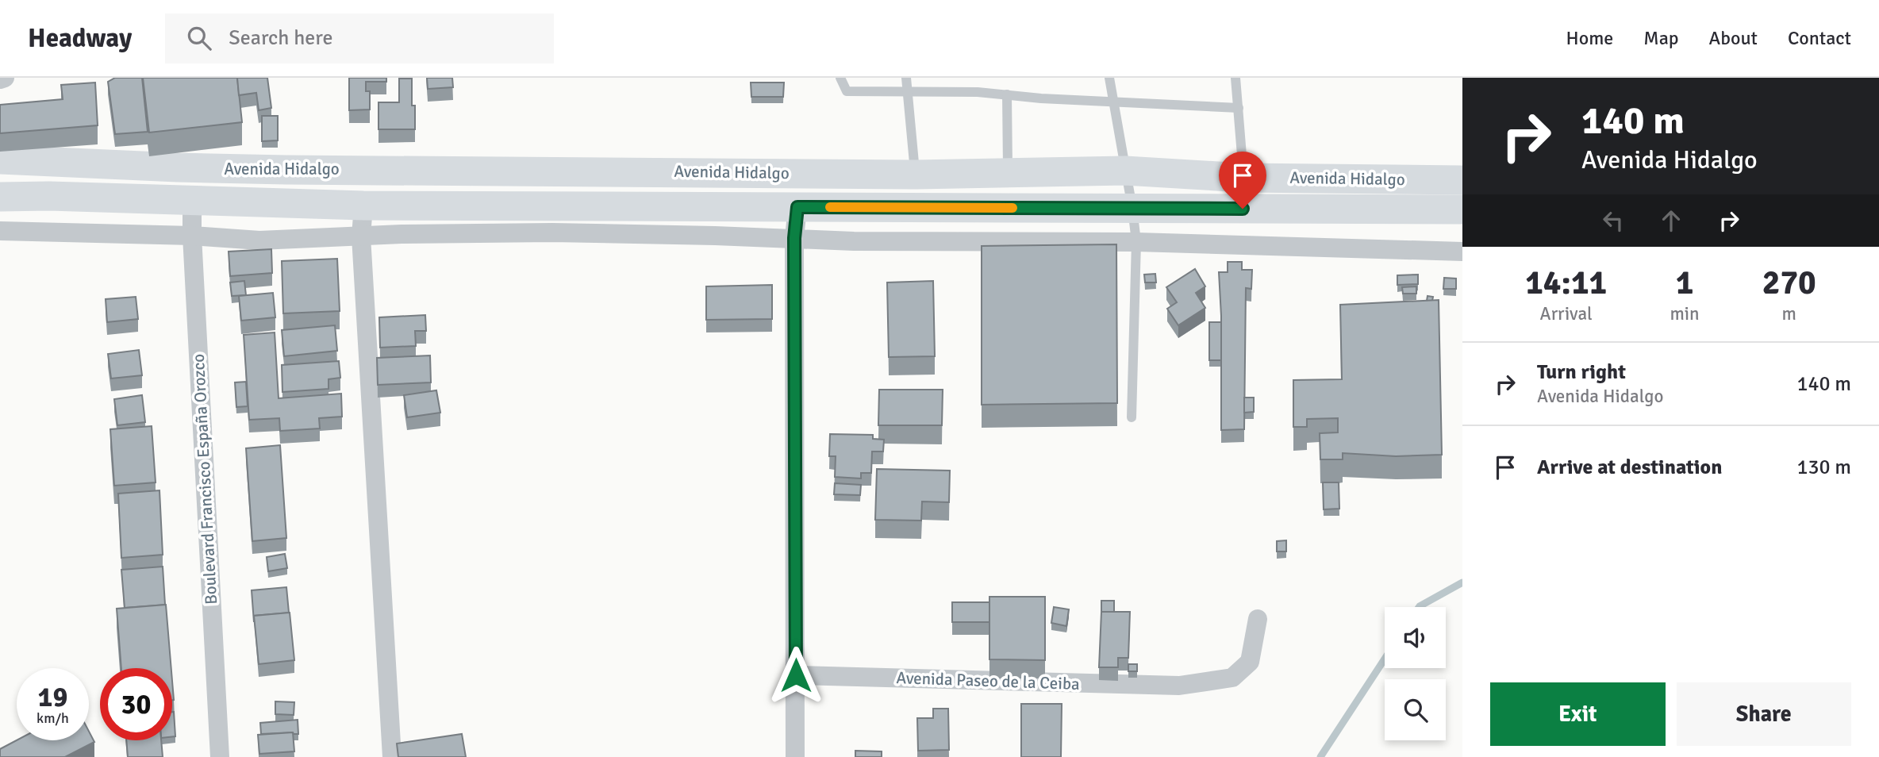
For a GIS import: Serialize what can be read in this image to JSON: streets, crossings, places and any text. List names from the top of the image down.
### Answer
{
  "streets": {
    "main road": ["Avenida Hidalgo"],
    "street": ["Boulevard Francisco España Orozco", "Avenida Paseo de la Ceiba"]
  },
  "crossings": [
    ["Avenida Hidalgo", "Boulevard Francisco España Orozco"]
  ],
  "page": {
    "header": "Headway",
    "search": "Search here",
    "nav": [
      "Home",
      "Map",
      "About",
      "Contact"
    ],
    "turn": ["140 m", "Avenida Hidalgo"],
    "eta": [
      "14:11",
      "Arrival",
      "1",
      "min",
      "270",
      "m"
    ],
    "list": [
      {
        "name": "Turn right",
        "note": "Avenida Hidalgo",
        "value": "140 m"
      },
      {
        "name": "Arrive at destination",
        "value": "130 m"
      }
    ],
    "speed": "19 km/h",
    "limit": "30",
    "buttons": ["Exit", "Share"]
  }
}
